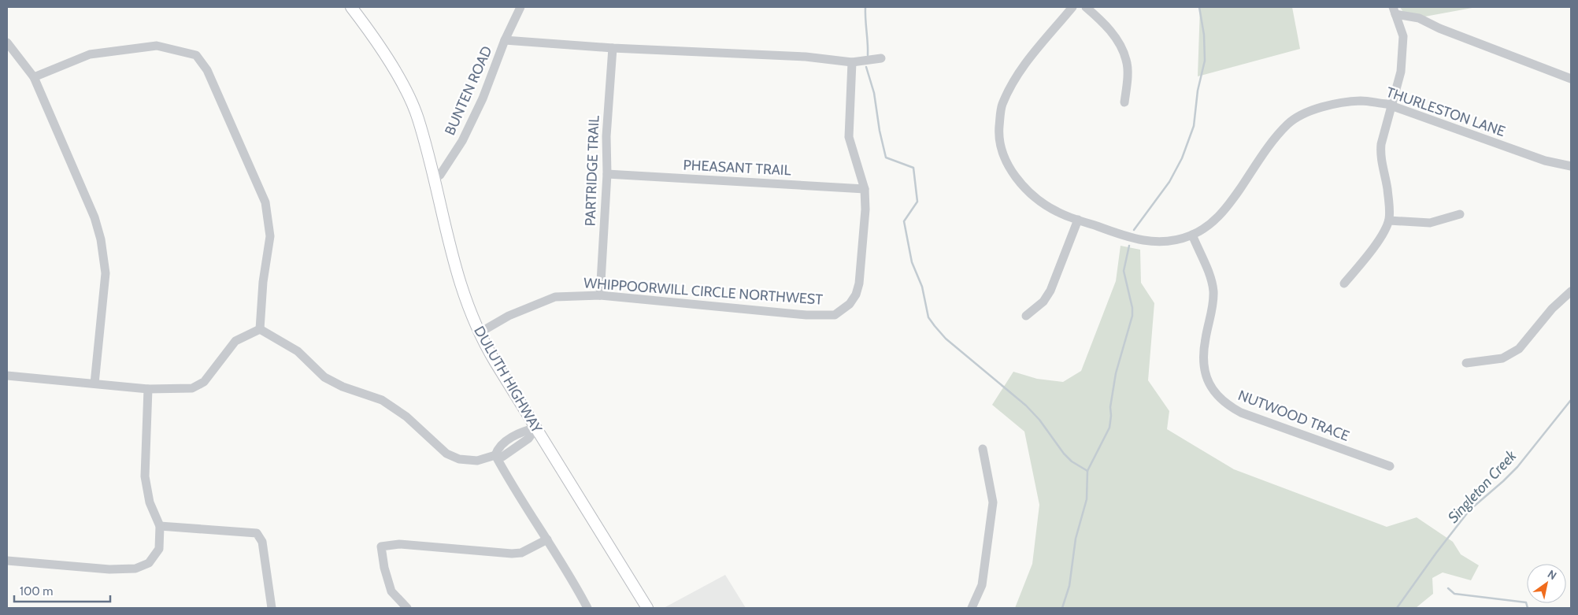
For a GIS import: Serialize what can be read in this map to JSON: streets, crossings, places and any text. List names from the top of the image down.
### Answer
{
  "streets": {
    "main road": ["DULUTH HIGHWAY"],
    "street": [
      "BUNTEN ROAD",
      "THURLESTON LANE",
      "PHEASANT TRAIL",
      "PARTRIDGE TRAIL",
      "WHIPPOORWILL CIRCLE NORTHWEST",
      "NUTWOOD TRACE"
    ]
  },
  "crossings": [
    ["BUNTEN ROAD", "DULUTH HIGHWAY"],
    ["THURLESTON LANE", "NUTWOOD TRACE"],
    ["PHEASANT TRAIL", "PARTRIDGE TRAIL"],
    ["PHEASANT TRAIL", "WHIPPOORWILL CIRCLE NORTHWEST"],
    ["PARTRIDGE TRAIL", "WHIPPOORWILL CIRCLE NORTHWEST"],
    ["WHIPPOORWILL CIRCLE NORTHWEST", "DULUTH HIGHWAY"]
  ],
  "water": ["Singleton Creek"],
  "scale_bar": "100 m",
  "north": "top right"
}
